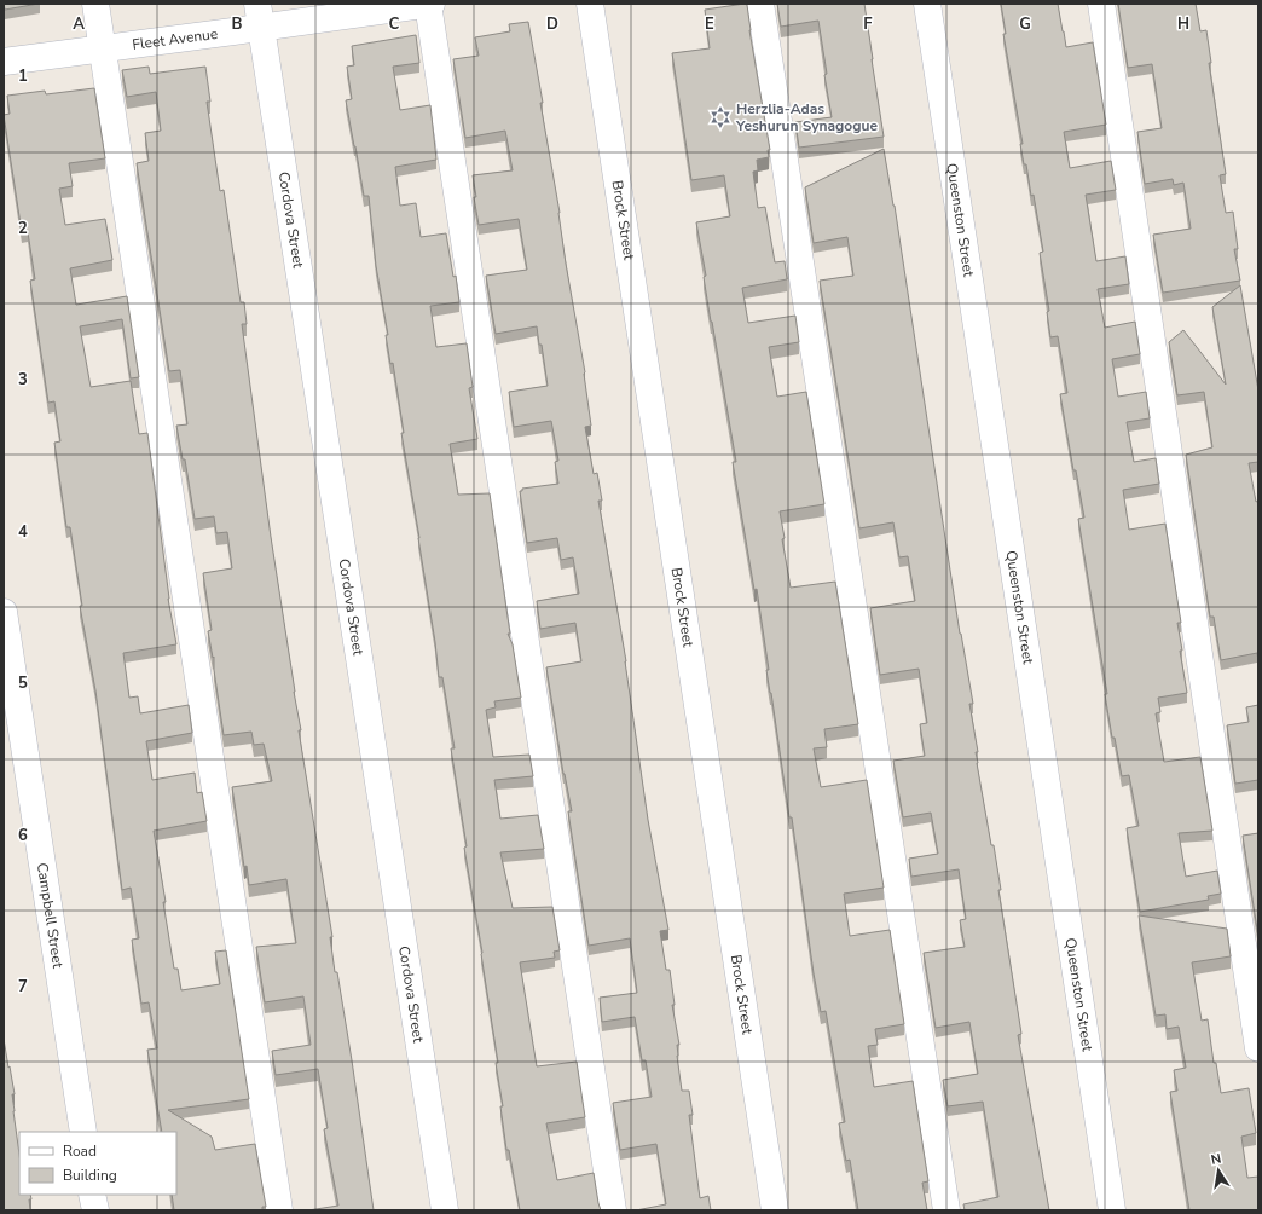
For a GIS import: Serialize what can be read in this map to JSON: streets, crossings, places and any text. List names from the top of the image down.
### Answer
{
  "streets": {
    "street": [
      "Fleet Avenue",
      "Cordova Street",
      "Brock Street",
      "Queenston Street",
      "Campbell Street"
    ]
  },
  "crossings": [
    ["Fleet Avenue", "Cordova Street"]
  ],
  "places": {
    "synagogue": ["Herzlia-Adas Yeshurun Synagogue"]
  },
  "legend": ["Road", "Building"],
  "north": "top",
  "grid": {
    "columns": [
      "A",
      "B",
      "C",
      "D",
      "E",
      "F",
      "G",
      "H"
    ],
    "rows": [
      "1",
      "2",
      "3",
      "4",
      "5",
      "6",
      "7"
    ]
  }
}
